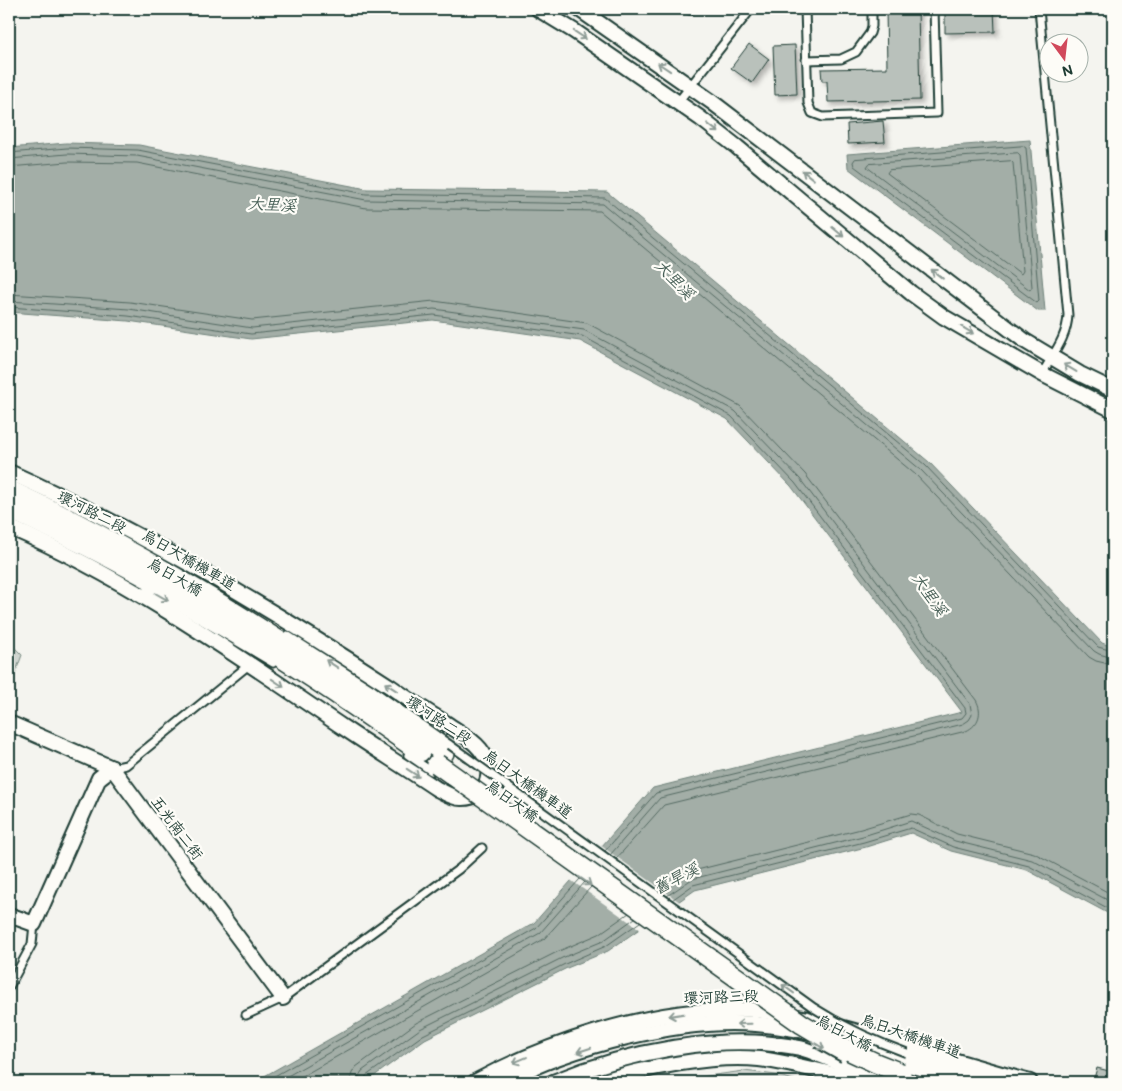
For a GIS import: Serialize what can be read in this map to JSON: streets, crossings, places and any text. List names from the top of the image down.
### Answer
{
  "streets": {
    "street": [
      "環河路二段",
      "烏日大橋",
      "五光南二街",
      "環河路三段"
    ],
    "lane": ["烏日大橋機車道"]
  },
  "crossings": [
    ["環河路二段", "烏日大橋"],
    ["烏日大橋機車道", "烏日大橋"]
  ],
  "one_way": ["烏日大橋機車道"],
  "water": ["大里溪", "舊旱溪"],
  "north": "bottom"
}
